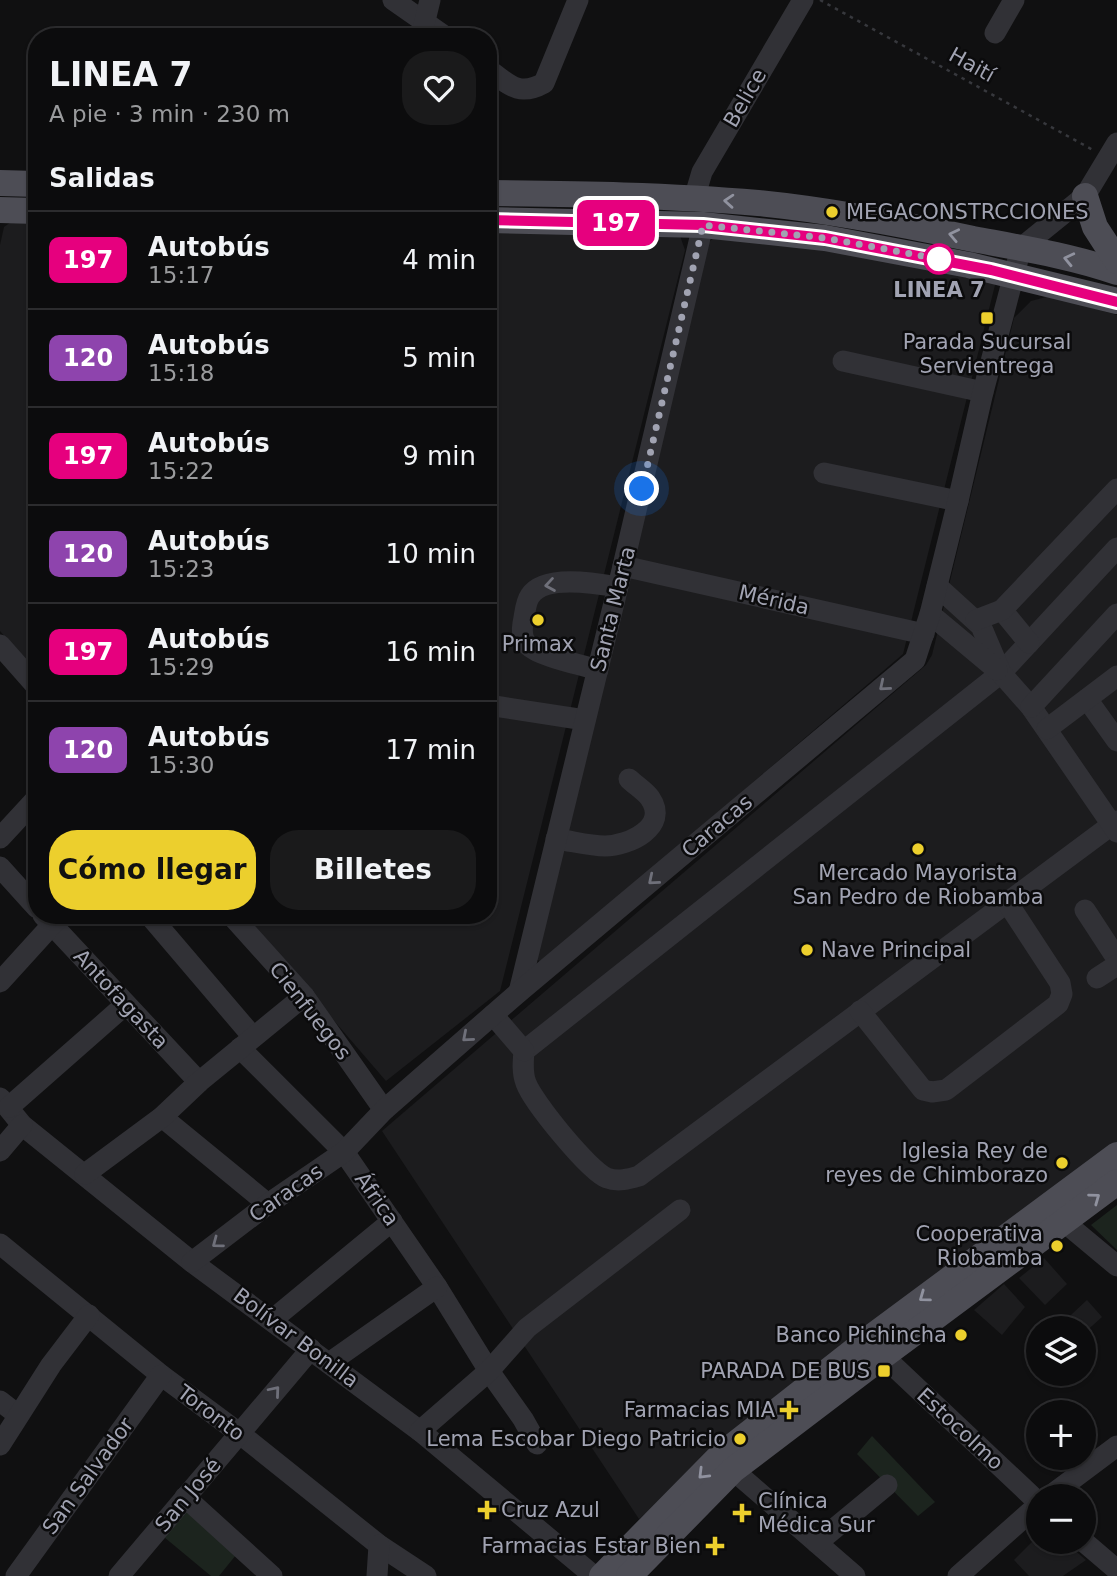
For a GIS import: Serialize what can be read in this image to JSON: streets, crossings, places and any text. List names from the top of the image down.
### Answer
{
  "streets": {
    "street": [
      "Belice",
      "Mérida",
      "Santa Marta",
      "Caracas",
      "Antofagasta",
      "Cienfuegos",
      "África",
      "Bolívar Bonilla",
      "Toronto",
      "Estocolmo",
      "San Salvador",
      "San José"
    ],
    "path": ["Haití"]
  },
  "crossings": [
    ["Mérida", "Santa Marta"],
    ["Mérida", "Caracas"],
    ["Santa Marta", "Caracas"],
    ["Caracas", "Cienfuegos"],
    ["Caracas", "África"],
    ["Caracas", "Bolívar Bonilla"],
    ["Bolívar Bonilla", "San José"],
    ["Toronto", "San Salvador"],
    ["Toronto", "San José"]
  ],
  "one_way": ["San José"],
  "places": {
    "other": [
      "MEGACONSTRCCIONES",
      "LINEA 7",
      "Primax",
      "Mercado Mayorista San Pedro de Riobamba",
      "Nave Principal",
      "Iglesia Rey de reyes de Chimborazo",
      "Cooperativa Riobamba",
      "Banco Pichincha",
      "Lema Escobar Diego Patricio"
    ],
    "transit": ["Parada Sucursal Servientrega", "PARADA DE BUS"],
    "health": [
      "Farmacias MIA",
      "Cruz Azul",
      "Clínica Médica Sur",
      "Farmacias Estar Bien"
    ]
  },
  "lines": ["bus line 197"],
  "page": {
    "on_map": "197",
    "heading": [
      ["LINEA 7", "A pie · 3 min · 230 m"],
      "Salidas"
    ],
    "list": [
      {
        "mark": "197",
        "name": "Autobús",
        "note": "15:17",
        "value": "4 min"
      },
      {
        "mark": "120",
        "name": "Autobús",
        "note": "15:18",
        "value": "5 min"
      },
      {
        "mark": "197",
        "name": "Autobús",
        "note": "15:22",
        "value": "9 min"
      },
      {
        "mark": "120",
        "name": "Autobús",
        "note": "15:23",
        "value": "10 min"
      },
      {
        "mark": "197",
        "name": "Autobús",
        "note": "15:29",
        "value": "16 min"
      },
      {
        "mark": "120",
        "name": "Autobús",
        "note": "15:30",
        "value": "17 min"
      }
    ],
    "buttons": ["Cómo llegar", "Billetes"],
    "map_buttons": ["+", "−"]
  }
}
